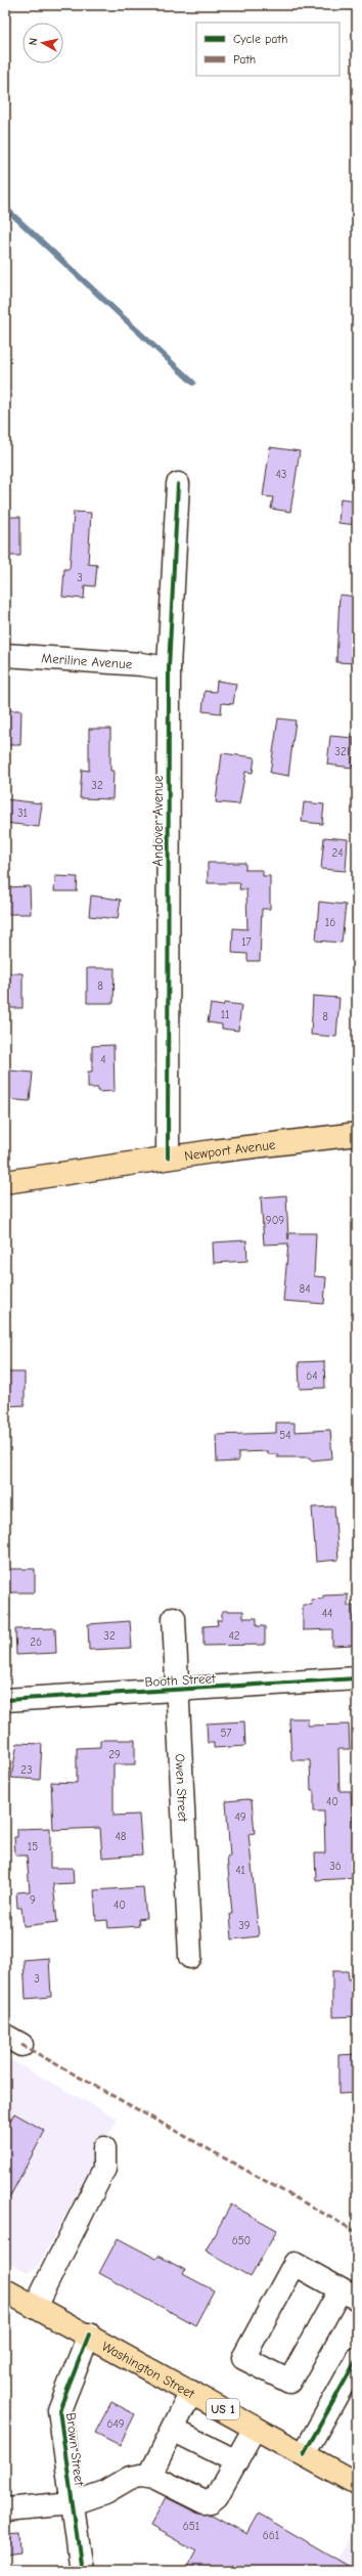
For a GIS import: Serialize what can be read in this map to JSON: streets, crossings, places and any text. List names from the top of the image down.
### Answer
{
  "streets": {
    "main road": ["Newport Avenue", "Washington Street", "US 1"],
    "street": [
      "Meriline Avenue",
      "Andover Avenue",
      "Booth Street",
      "Owen Street",
      "Brown Street"
    ]
  },
  "crossings": [
    ["Meriline Avenue", "Andover Avenue"],
    ["Andover Avenue", "Newport Avenue"],
    ["Booth Street", "Owen Street"],
    ["Washington Street", "Brown Street"]
  ],
  "house_numbers": [
    "43",
    "3",
    "32",
    "32",
    "31",
    "24",
    "16",
    "17",
    "8",
    "11",
    "8",
    "4",
    "909",
    "84",
    "64",
    "54",
    "44",
    "32",
    "42",
    "26",
    "57",
    "29",
    "23",
    "40",
    "49",
    "48",
    "15",
    "36",
    "41",
    "9",
    "40",
    "39",
    "3",
    "650",
    "649",
    "651",
    "661"
  ],
  "legend": ["Cycle path", "Path"],
  "north": "left"
}
